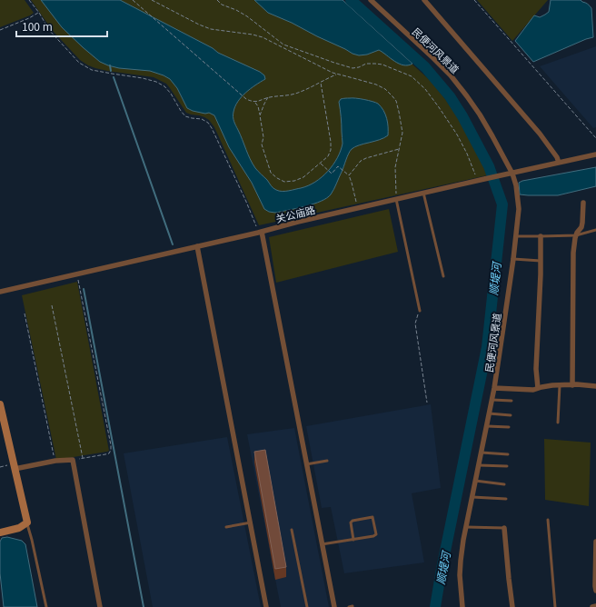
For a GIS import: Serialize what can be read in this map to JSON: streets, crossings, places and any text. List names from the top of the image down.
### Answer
{
  "streets": {
    "street": ["民便河风景道", "关公庙路"]
  },
  "crossings": [
    ["民便河风景道", "关公庙路"]
  ],
  "water": ["顺堤河"],
  "scale_bar": "100 m"
}
